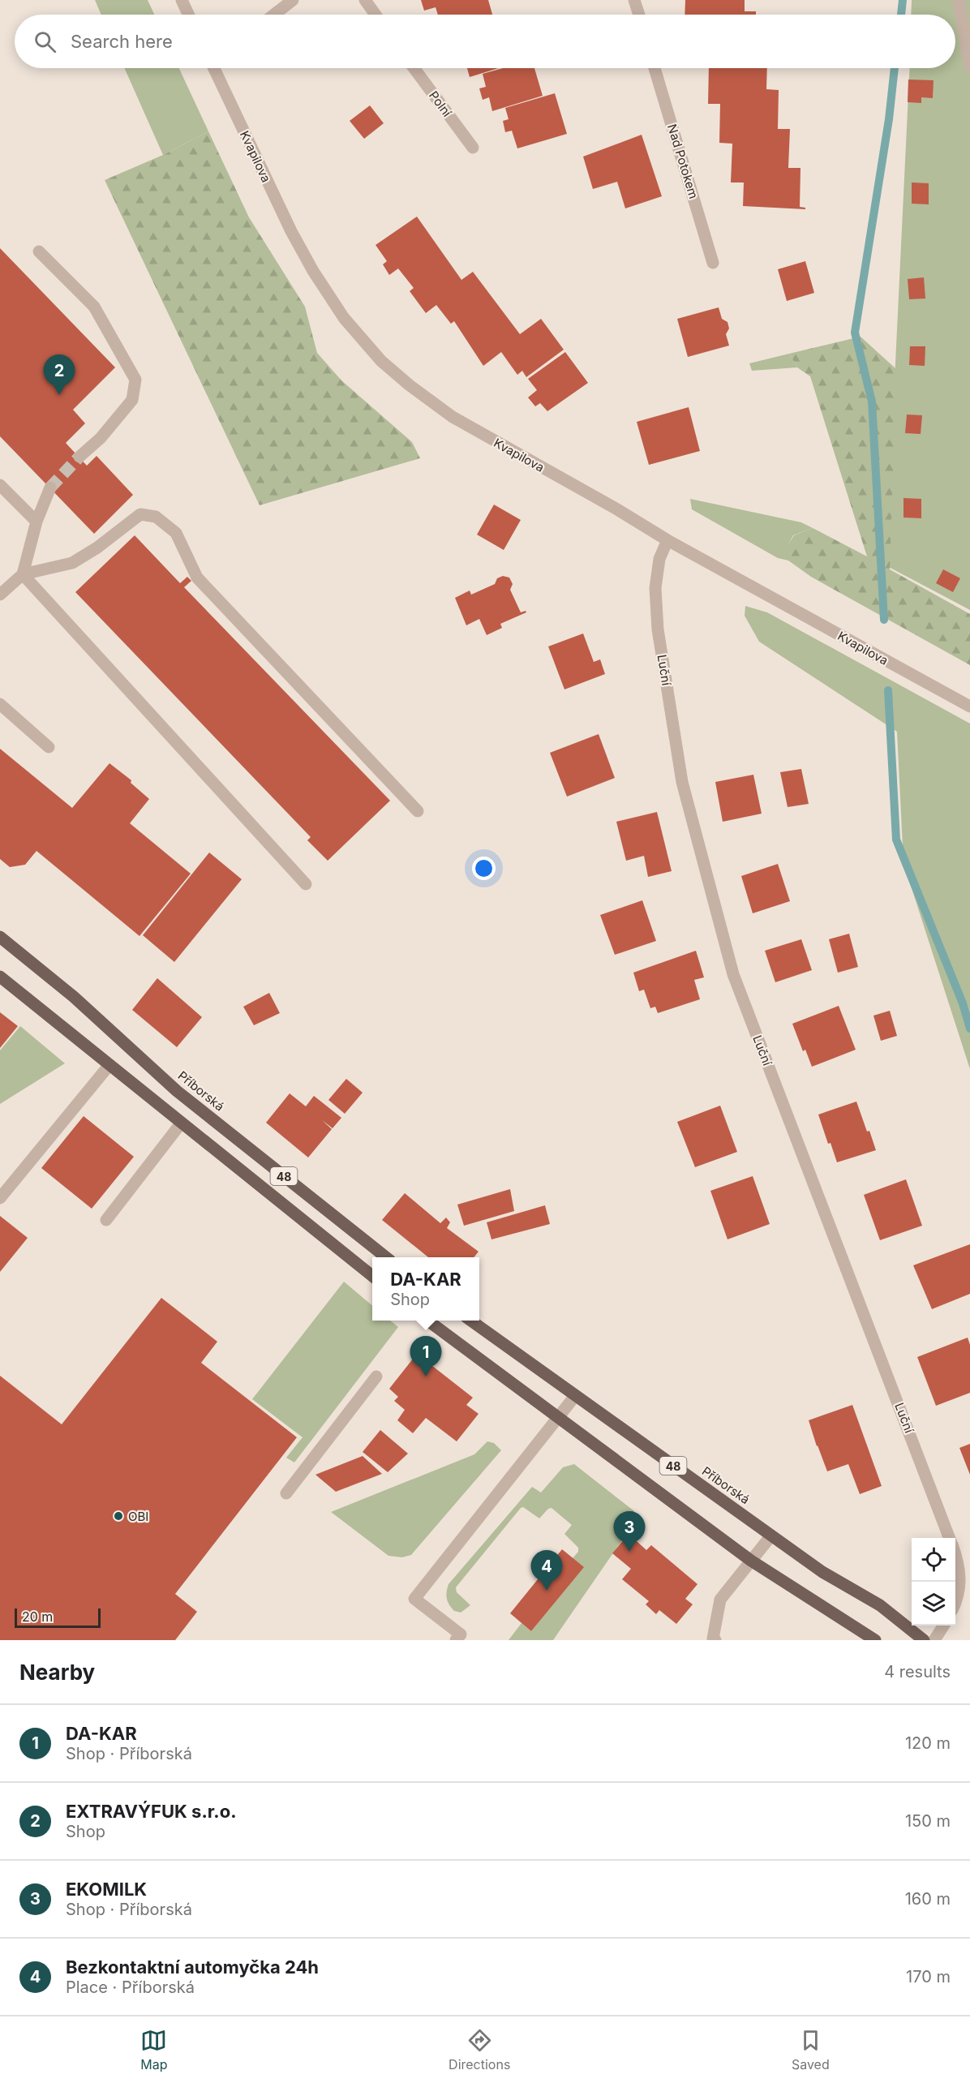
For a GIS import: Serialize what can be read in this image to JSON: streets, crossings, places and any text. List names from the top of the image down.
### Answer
{
  "streets": {
    "main road": ["Příborská", "48"],
    "street": [
      "Polní",
      "Kvapilova",
      "Nad Potokem",
      "Luční"
    ]
  },
  "crossings": [
    ["Kvapilova", "Luční"]
  ],
  "places": ["OBI"],
  "scale_bar": "20 m",
  "page": {
    "search": "Search here",
    "pins": [
      "2",
      "1",
      "3",
      "4"
    ],
    "popup": ["DA-KAR", "Shop"],
    "scale": "20 m",
    "heading": ["Nearby", "4 results"],
    "list": [
      {
        "mark": "1",
        "name": "DA-KAR",
        "note": "Shop · Příborská",
        "value": "120 m"
      },
      {
        "mark": "2",
        "name": "EXTRAVÝFUK s.r.o.",
        "note": "Shop",
        "value": "150 m"
      },
      {
        "mark": "3",
        "name": "EKOMILK",
        "note": "Shop · Příborská",
        "value": "160 m"
      },
      {
        "mark": "4",
        "name": "Bezkontaktní automyčka 24h",
        "note": "Place · Příborská",
        "value": "170 m"
      }
    ],
    "nav": ["Map", "Directions", "Saved"]
  }
}
